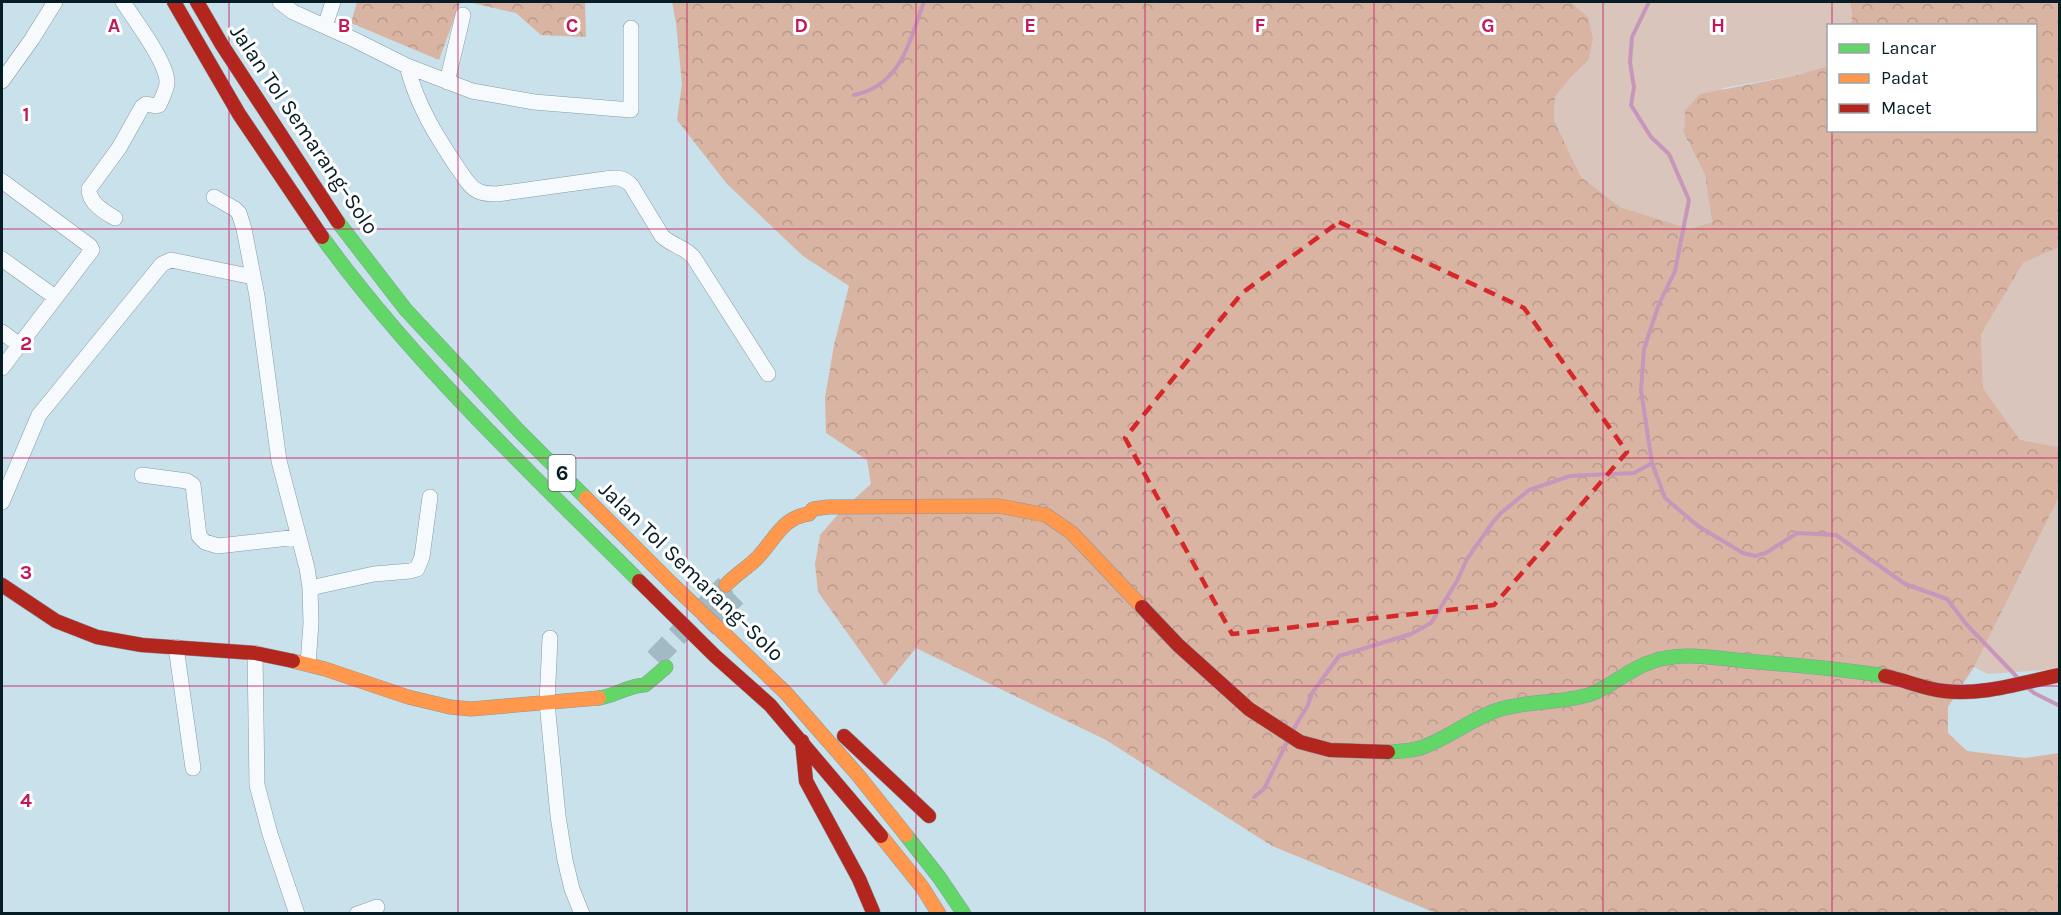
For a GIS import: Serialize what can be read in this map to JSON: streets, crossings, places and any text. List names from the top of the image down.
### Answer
{
  "streets": {
    "main road": ["Jalan Tol Semarang–Solo", "6"]
  },
  "legend": ["Lancar", "Padat", "Macet"],
  "grid": {
    "columns": [
      "A",
      "B",
      "C",
      "D",
      "E",
      "F",
      "G",
      "H"
    ],
    "rows": [
      "1",
      "2",
      "3",
      "4"
    ]
  }
}
